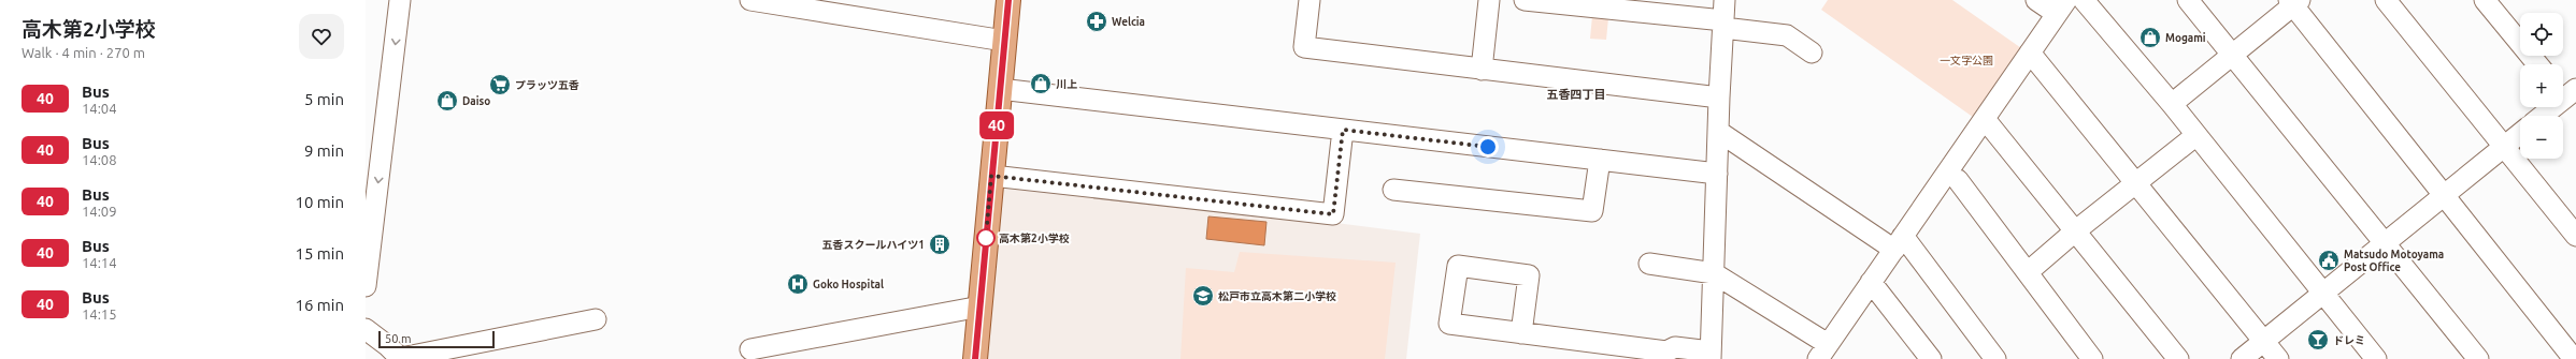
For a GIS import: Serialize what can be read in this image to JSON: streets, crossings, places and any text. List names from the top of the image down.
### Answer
{
  "districts": ["五香四丁目"],
  "parks": ["一文字公園"],
  "places": {
    "pharmacy": ["Welcia"],
    "shop": ["Mogami", "川上", "Daiso"],
    "supermarket": ["プラッツ五香"],
    "other": ["高木第2小学校"],
    "building": ["五香スクールハイツ1"],
    "public building": ["Matsudo Motoyama Post Office"],
    "hospital": ["Goko Hospital"],
    "school or university": ["松戸市立高木第二小学校"],
    "bar": ["ドレミ"]
  },
  "lines": ["bus line 40"],
  "scale_bar": "50 m",
  "page": {
    "heading": ["高木第2小学校", "Walk · 4 min · 270 m"],
    "on_map": "40",
    "map_buttons": ["+", "−"],
    "list": [
      {
        "mark": "40",
        "name": "Bus",
        "note": "14:04",
        "value": "5 min"
      },
      {
        "mark": "40",
        "name": "Bus",
        "note": "14:08",
        "value": "9 min"
      },
      {
        "mark": "40",
        "name": "Bus",
        "note": "14:09",
        "value": "10 min"
      },
      {
        "mark": "40",
        "name": "Bus",
        "note": "14:14",
        "value": "15 min"
      },
      {
        "mark": "40",
        "name": "Bus",
        "note": "14:15",
        "value": "16 min"
      }
    ],
    "scale": "50 m"
  }
}
